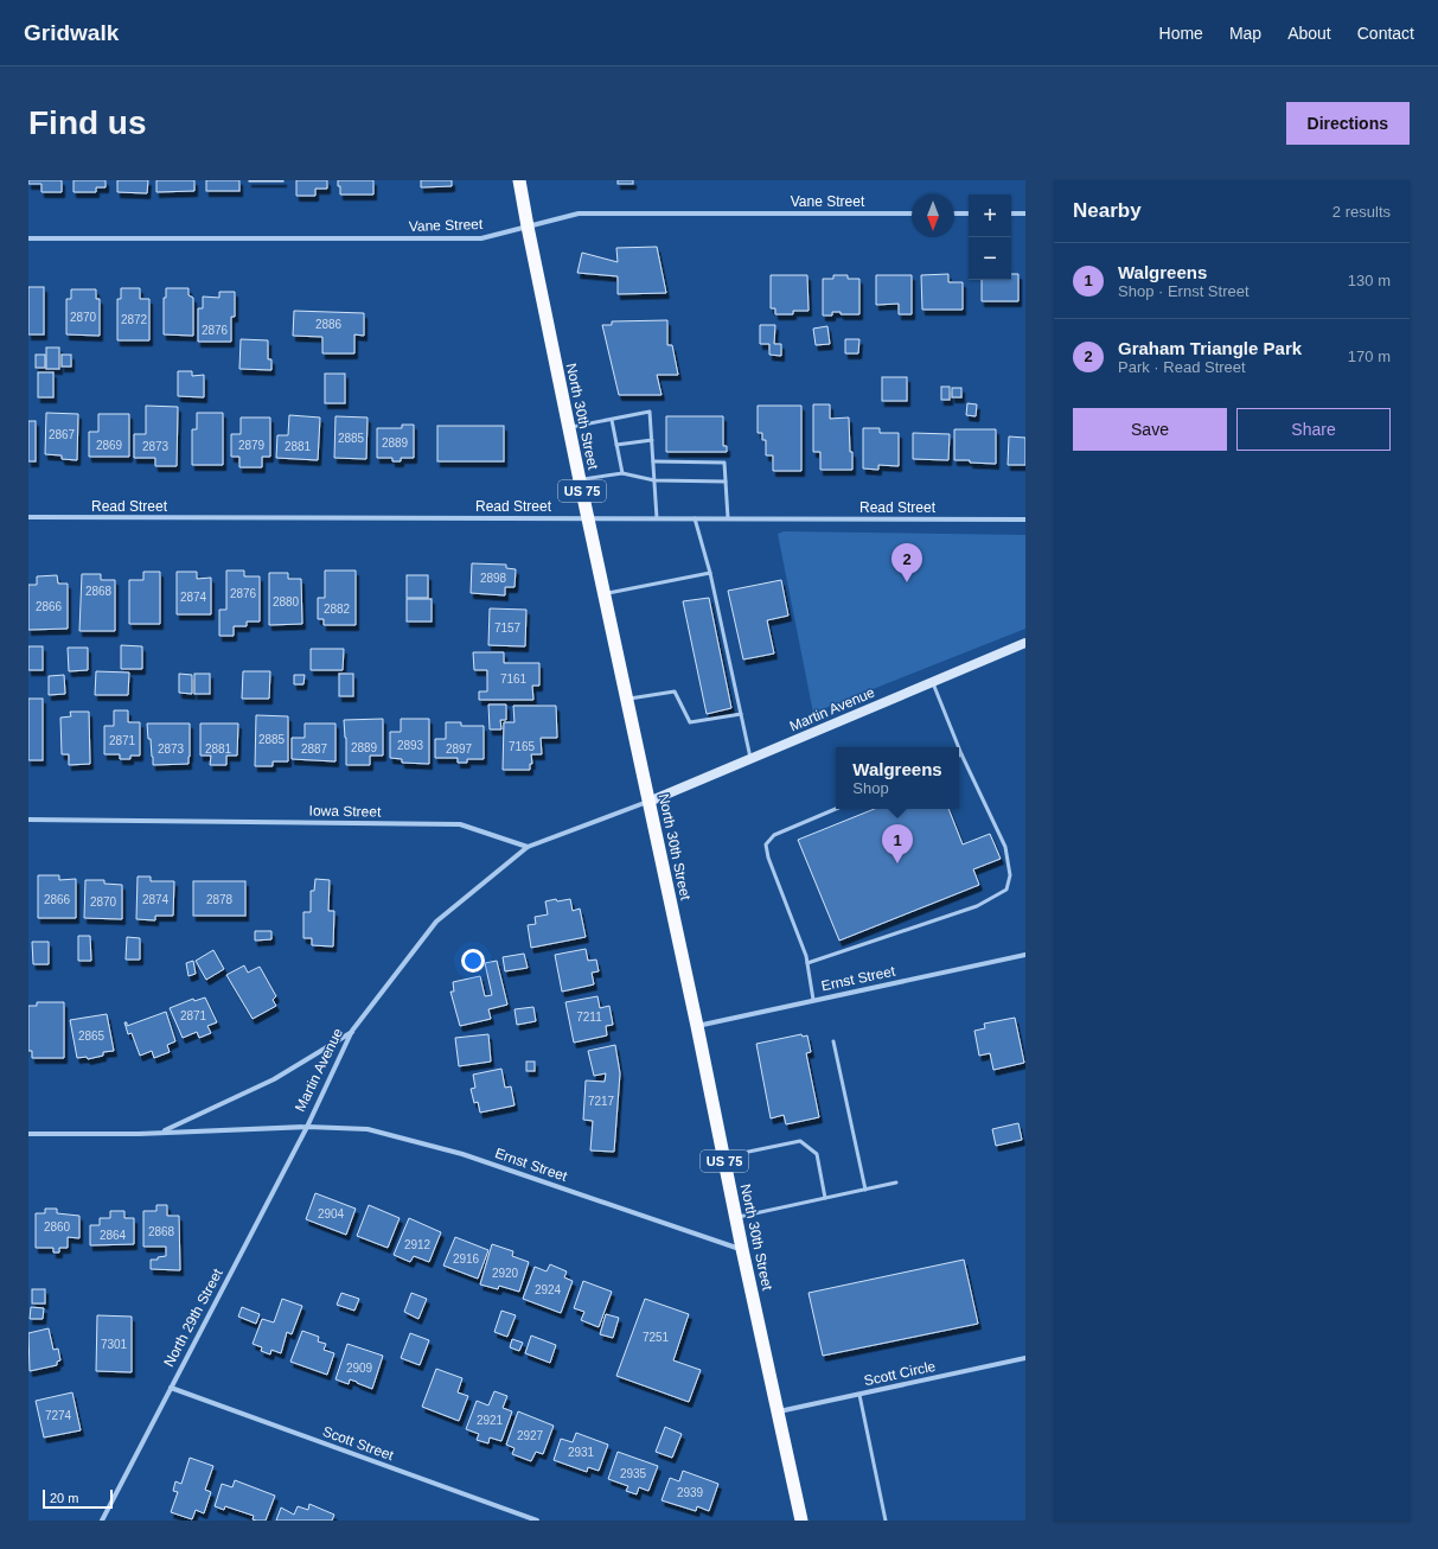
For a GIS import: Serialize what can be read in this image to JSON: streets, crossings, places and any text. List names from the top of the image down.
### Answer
{
  "streets": {
    "highway": ["North 30th Street", "US 75"],
    "main road": ["Martin Avenue"],
    "street": [
      "Vane Street",
      "Read Street",
      "Iowa Street",
      "Ernst Street",
      "North 29th Street",
      "Scott Circle",
      "Scott Street"
    ]
  },
  "crossings": [
    ["Vane Street", "North 30th Street"],
    ["North 30th Street", "Read Street"],
    ["North 30th Street", "Martin Avenue"],
    ["North 30th Street", "Ernst Street"],
    ["North 30th Street", "Scott Circle"],
    ["Martin Avenue", "Iowa Street"],
    ["Martin Avenue", "Ernst Street"],
    ["Martin Avenue", "North 29th Street"],
    ["Ernst Street", "North 29th Street"],
    ["North 29th Street", "Scott Street"]
  ],
  "house_numbers": [
    "2870",
    "2872",
    "2886",
    "2876",
    "2867",
    "2885",
    "2889",
    "2869",
    "2879",
    "2873",
    "2881",
    "2898",
    "2868",
    "2876",
    "2874",
    "2880",
    "2866",
    "2882",
    "7157",
    "7161",
    "2885",
    "2871",
    "2893",
    "7165",
    "2889",
    "2873",
    "2881",
    "2887",
    "2897",
    "2866",
    "2874",
    "2878",
    "2870",
    "2871",
    "7211",
    "2865",
    "7217",
    "2904",
    "2860",
    "2868",
    "2864",
    "2912",
    "2916",
    "2920",
    "2924",
    "7251",
    "7301",
    "2909",
    "7274",
    "2921",
    "2927",
    "2931",
    "2935",
    "2939"
  ],
  "scale_bar": "20 m",
  "north": "bottom",
  "page": {
    "header": "Gridwalk",
    "nav": [
      "Home",
      "Map",
      "About",
      "Contact"
    ],
    "buttons": [
      "Directions",
      ["Save", "Share"]
    ],
    "title": "Find us",
    "heading": ["Nearby", "2 results"],
    "map_buttons": ["+", "−"],
    "list": [
      {
        "mark": "1",
        "name": "Walgreens",
        "note": "Shop · Ernst Street",
        "value": "130 m"
      },
      {
        "mark": "2",
        "name": "Graham Triangle Park",
        "note": "Park · Read Street",
        "value": "170 m"
      }
    ],
    "pins": ["2", "1"],
    "popup": ["Walgreens", "Shop"],
    "scale": "20 m"
  }
}
